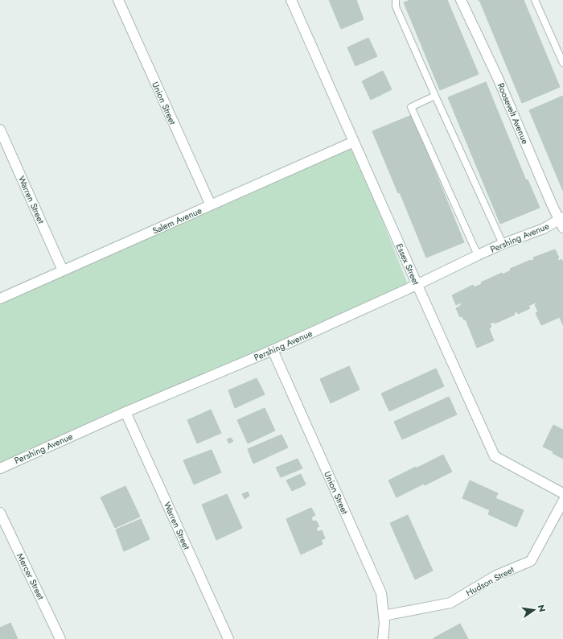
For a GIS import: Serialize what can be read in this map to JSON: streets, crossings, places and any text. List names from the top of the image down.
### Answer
{
  "streets": {
    "street": [
      "Union Street",
      "Roosevelt Avenue",
      "Warren Street",
      "Salem Avenue",
      "Pershing Avenue",
      "Essex Street",
      "Mercer Street",
      "Hudson Street"
    ]
  },
  "crossings": [
    ["Union Street", "Salem Avenue"],
    ["Union Street", "Pershing Avenue"],
    ["Union Street", "Hudson Street"],
    ["Roosevelt Avenue", "Pershing Avenue"],
    ["Warren Street", "Salem Avenue"],
    ["Warren Street", "Pershing Avenue"],
    ["Salem Avenue", "Essex Street"],
    ["Pershing Avenue", "Essex Street"]
  ],
  "north": "right"
}
